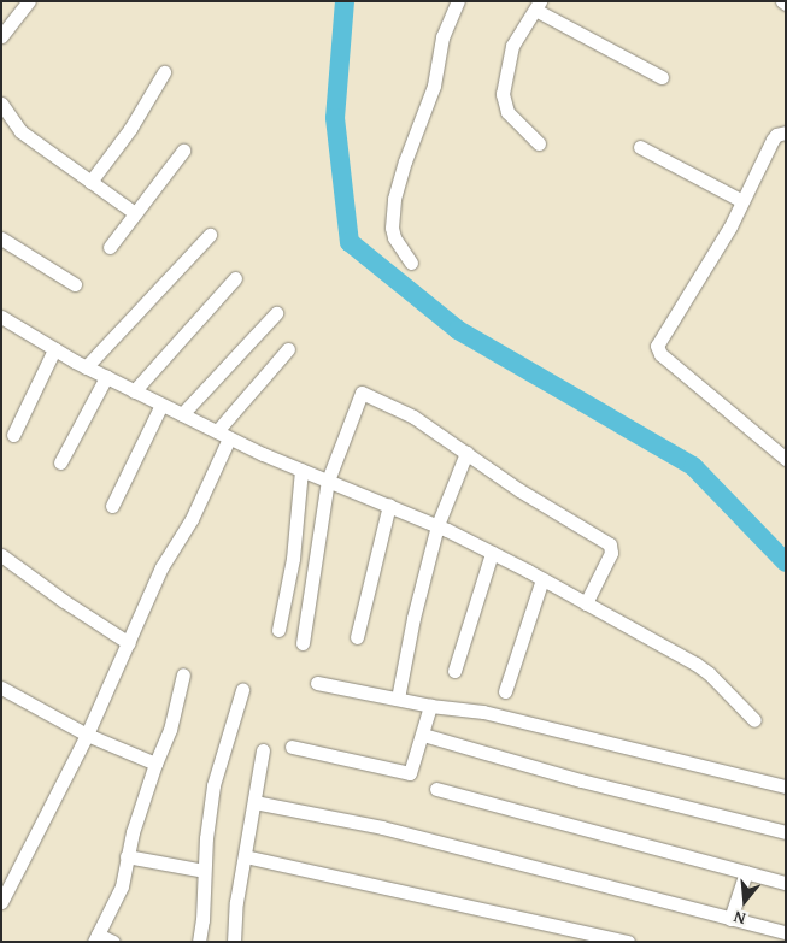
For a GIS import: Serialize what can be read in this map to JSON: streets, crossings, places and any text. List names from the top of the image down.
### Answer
{
  "north": "bottom"
}
